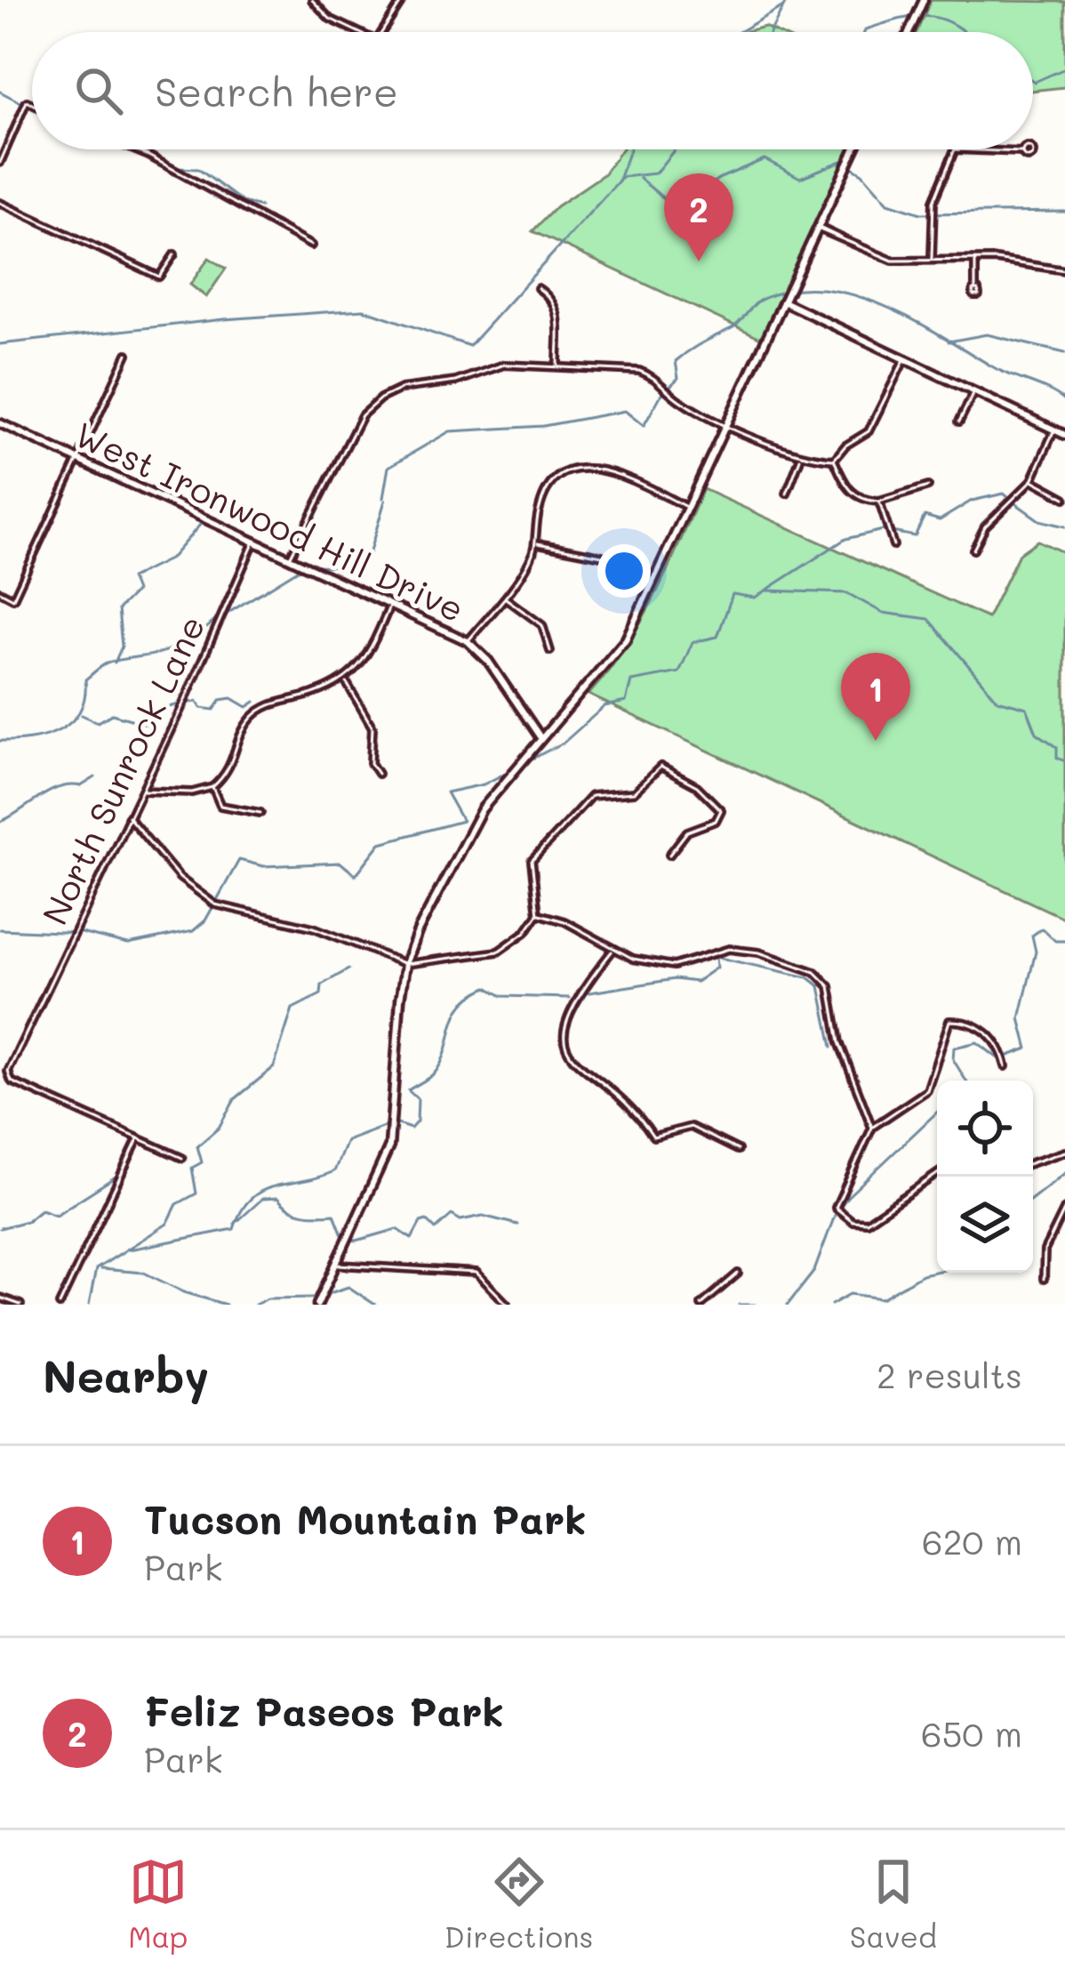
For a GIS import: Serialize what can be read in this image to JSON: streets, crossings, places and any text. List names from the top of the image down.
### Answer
{
  "streets": {
    "street": ["West Ironwood Hill Drive", "North Sunrock Lane"]
  },
  "crossings": [
    ["West Ironwood Hill Drive", "North Sunrock Lane"]
  ],
  "page": {
    "search": "Search here",
    "pins": ["2", "1"],
    "heading": ["Nearby", "2 results"],
    "list": [
      {
        "mark": "1",
        "name": "Tucson Mountain Park",
        "note": "Park",
        "value": "620 m"
      },
      {
        "mark": "2",
        "name": "Feliz Paseos Park",
        "note": "Park",
        "value": "650 m"
      }
    ],
    "nav": ["Map", "Directions", "Saved"]
  }
}
